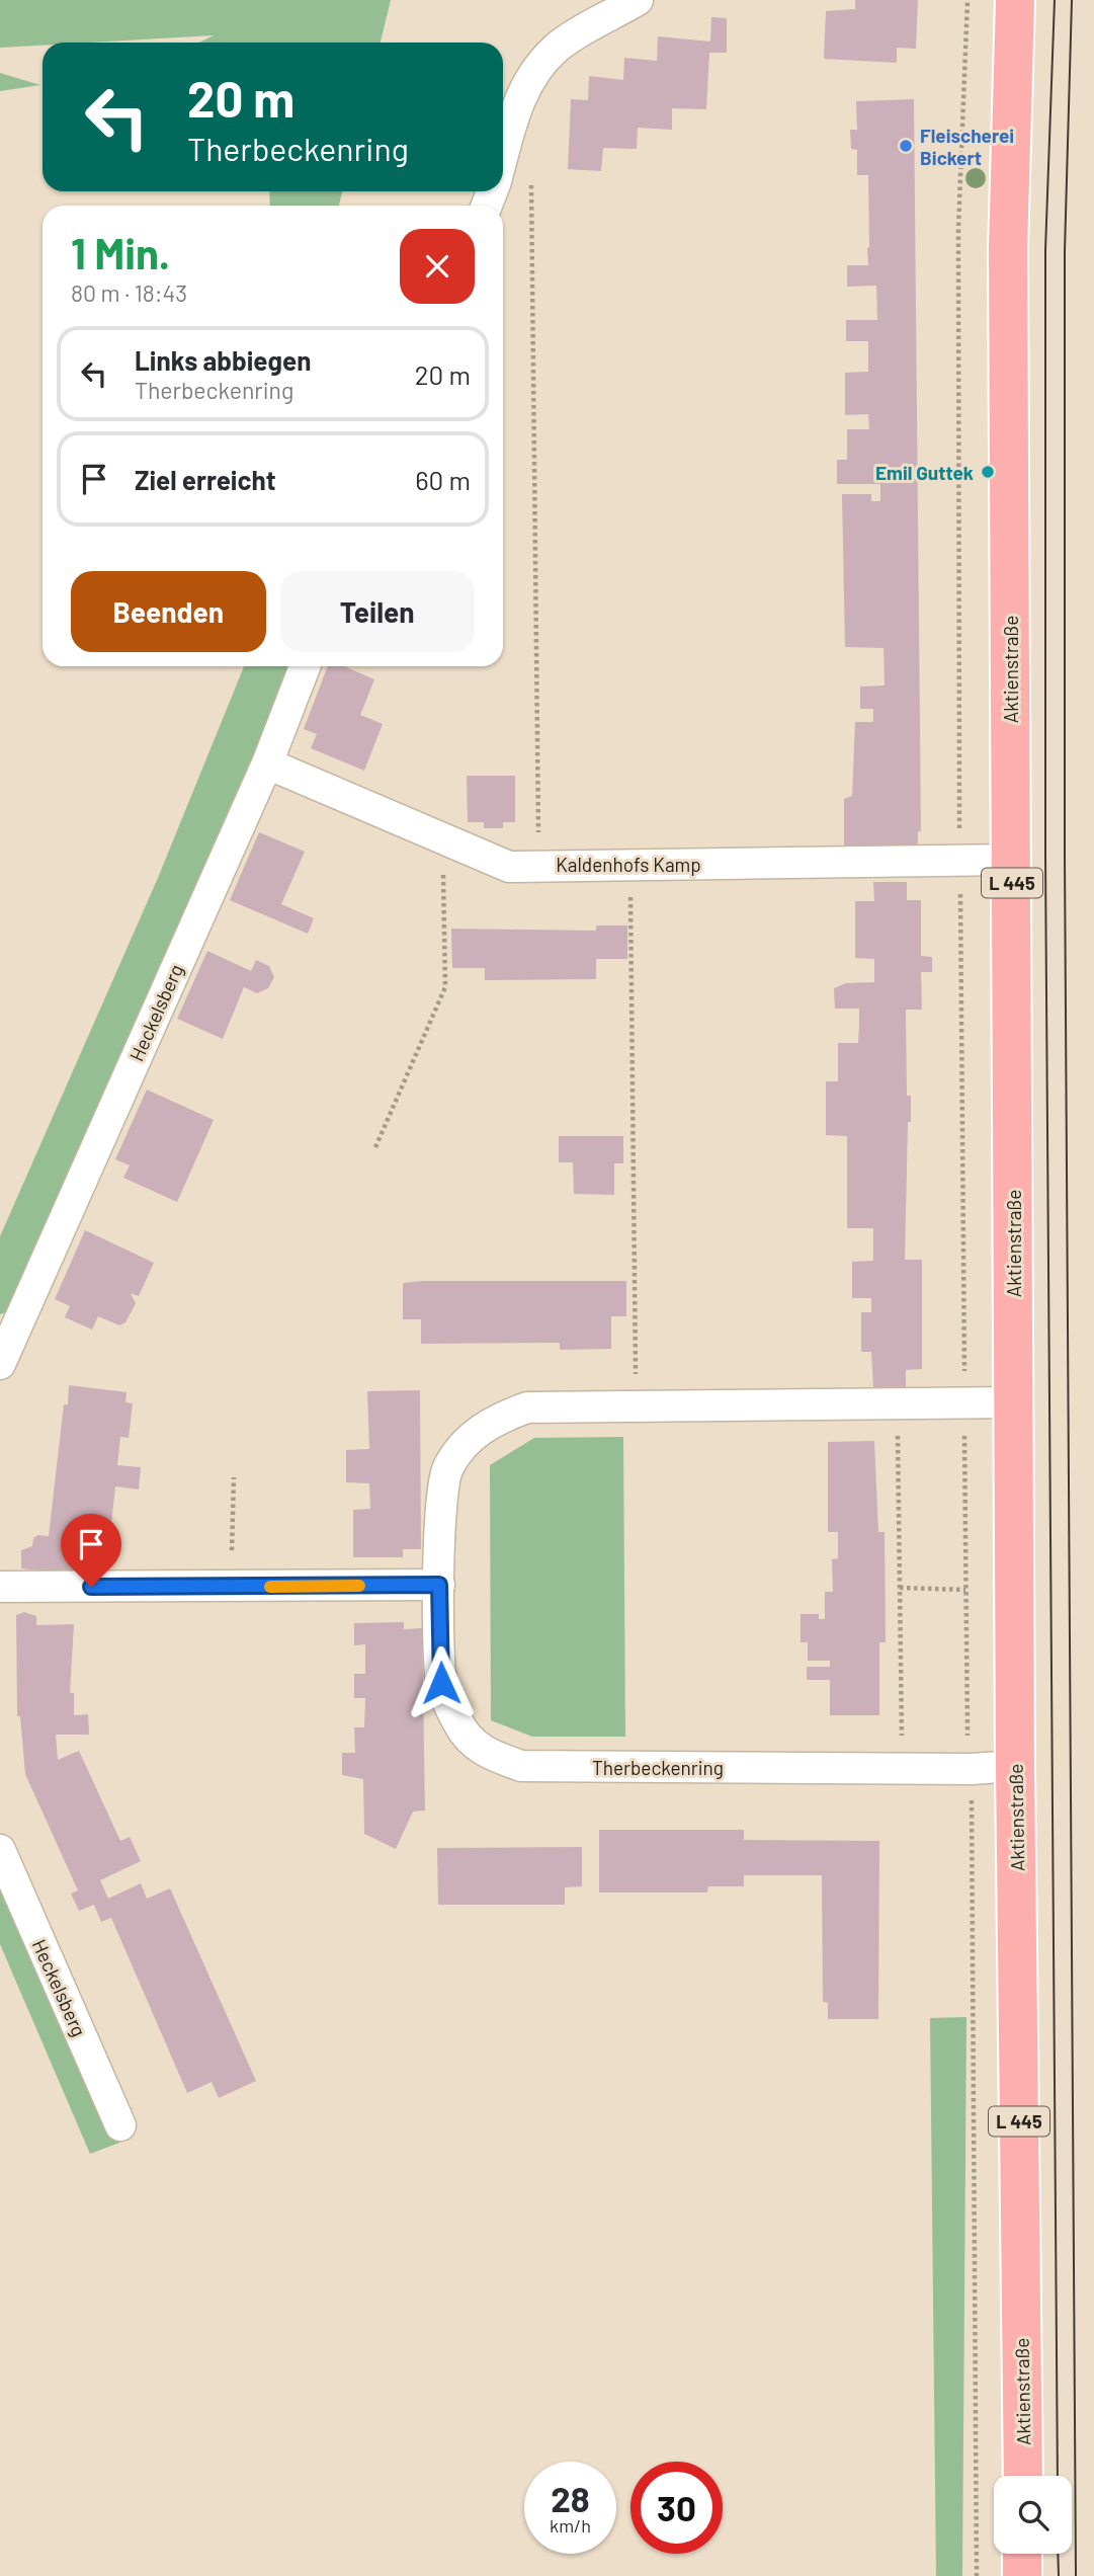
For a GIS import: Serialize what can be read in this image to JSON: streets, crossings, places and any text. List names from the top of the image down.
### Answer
{
  "streets": {
    "main road": ["Aktienstraße", "L 445"],
    "street": ["Kaldenhofs Kamp", "Heckelsberg", "Therbeckenring"]
  },
  "crossings": [
    ["Aktienstraße", "Kaldenhofs Kamp"],
    ["Aktienstraße", "Therbeckenring"],
    ["Kaldenhofs Kamp", "Heckelsberg"]
  ],
  "places": ["Fleischerei Bickert", "Emil Guttek"],
  "page": {
    "turn": ["20 m", "Therbeckenring"],
    "heading": ["1 Min.", "80 m · 18:43"],
    "list": [
      {
        "name": "Links abbiegen",
        "note": "Therbeckenring",
        "value": "20 m"
      },
      {
        "name": "Ziel erreicht",
        "value": "60 m"
      }
    ],
    "buttons": ["Beenden", "Teilen"],
    "speed": "28 km/h",
    "limit": "30"
  }
}
